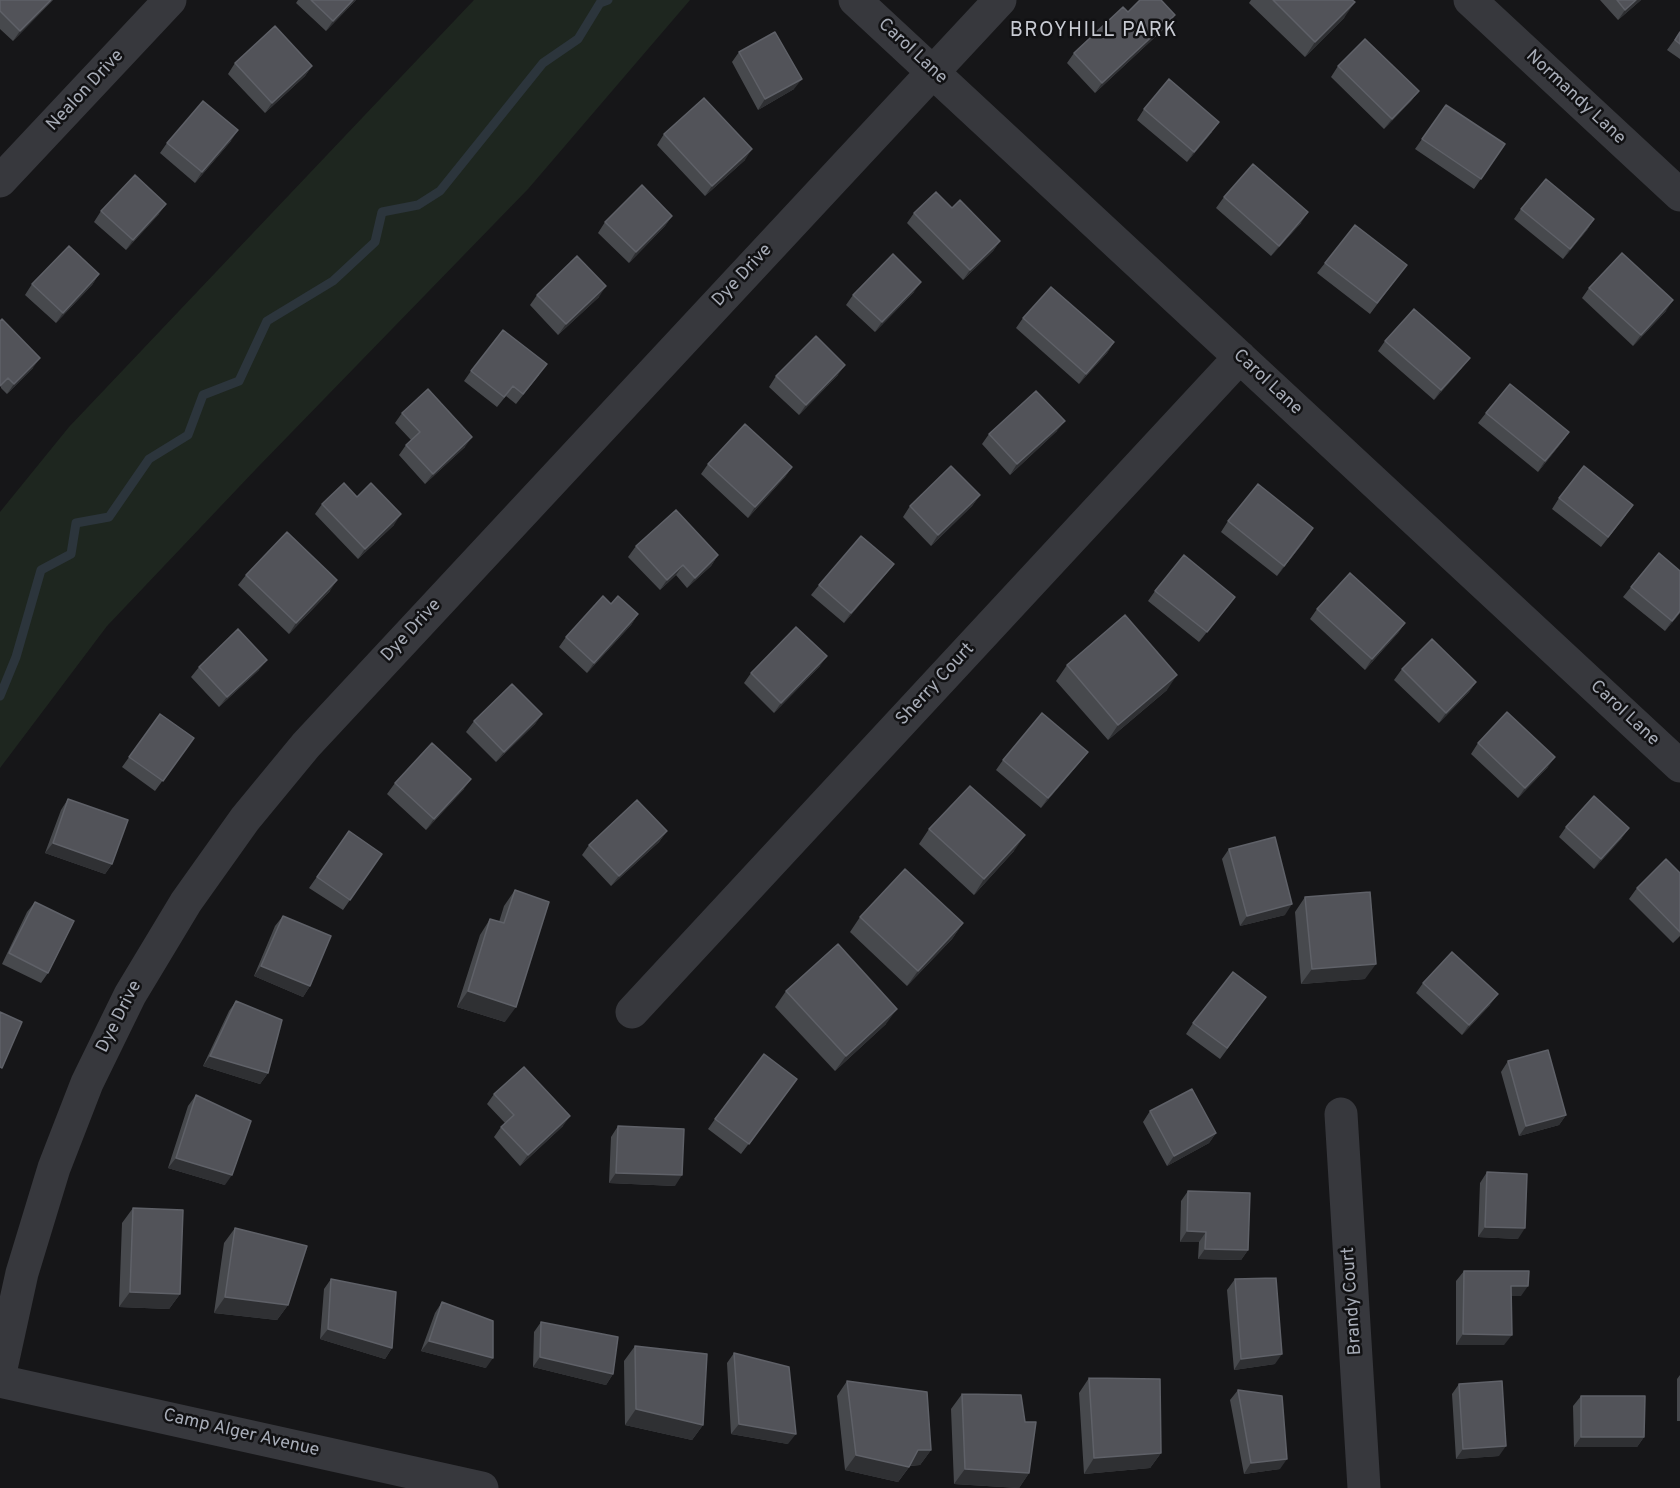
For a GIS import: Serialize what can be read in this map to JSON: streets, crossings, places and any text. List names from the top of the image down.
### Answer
{
  "streets": {
    "street": [
      "Carol Lane",
      "Nealon Drive",
      "Normandy Lane",
      "Dye Drive",
      "Sherry Court",
      "Brandy Court",
      "Camp Alger Avenue"
    ]
  },
  "crossings": [
    ["Carol Lane", "Dye Drive"],
    ["Carol Lane", "Sherry Court"]
  ],
  "districts": ["BROYHILL PARK"]
}
